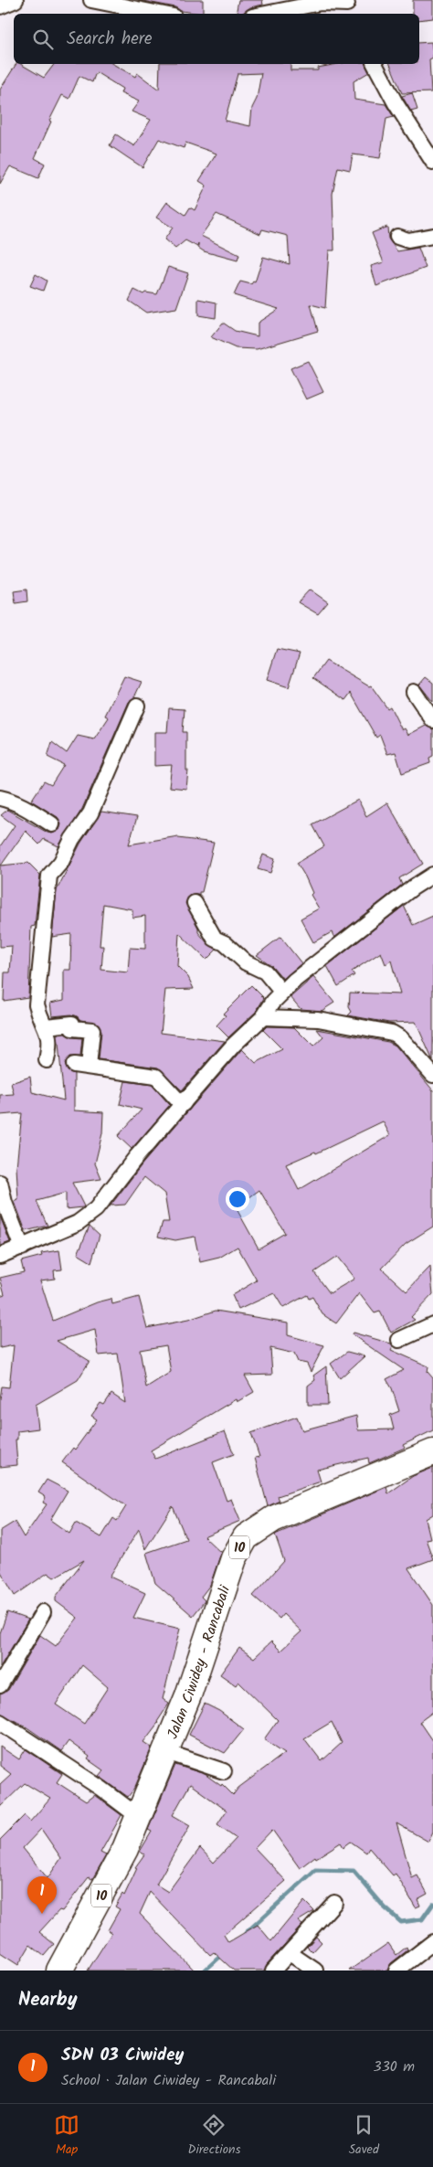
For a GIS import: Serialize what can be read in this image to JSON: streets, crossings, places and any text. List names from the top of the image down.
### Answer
{
  "streets": {
    "highway": ["10", "Jalan Ciwidey - Rancabali"]
  },
  "page": {
    "search": "Search here",
    "pins": "1",
    "heading": "Nearby",
    "list": [
      {
        "mark": "1",
        "name": "SDN 03 Ciwidey",
        "note": "School · Jalan Ciwidey - Rancabali",
        "value": "330 m"
      }
    ],
    "nav": ["Map", "Directions", "Saved"]
  }
}
